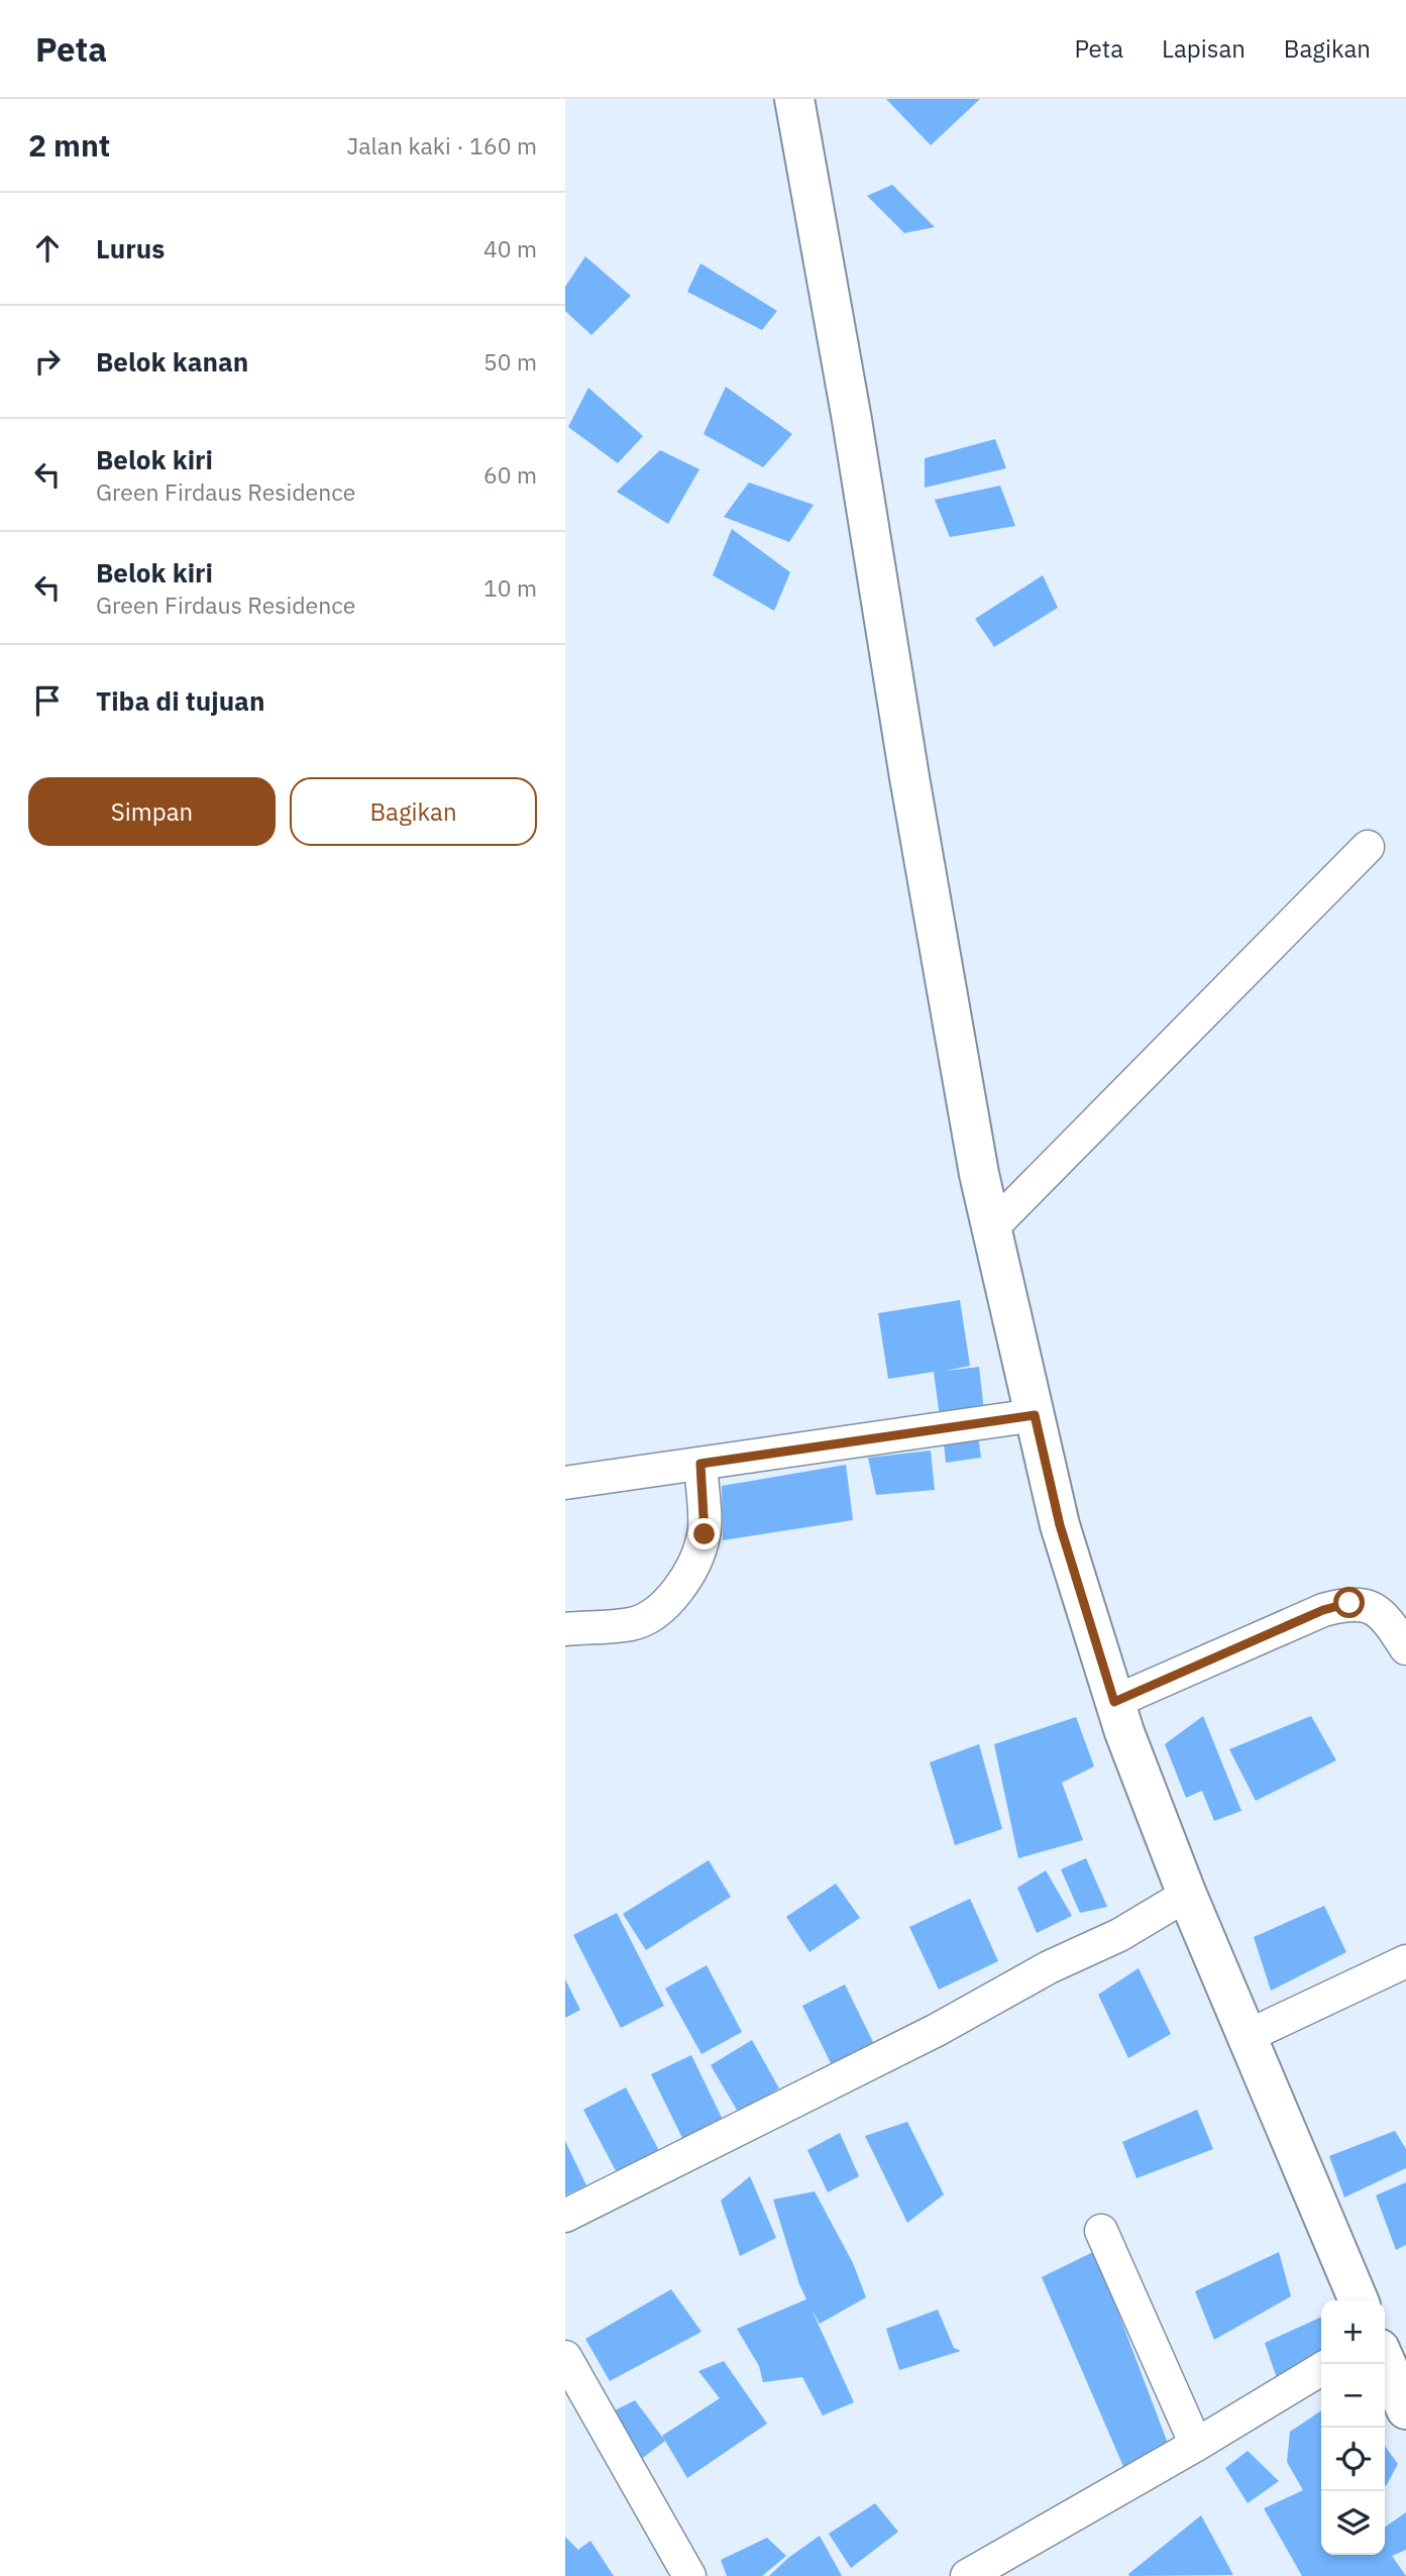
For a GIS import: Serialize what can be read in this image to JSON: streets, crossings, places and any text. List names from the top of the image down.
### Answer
{
  "page": {
    "header": "Peta",
    "nav": ["Peta", "Lapisan", "Bagikan"],
    "heading": ["2 mnt", "Jalan kaki · 160 m"],
    "list": [
      ["Lurus", "40 m"],
      ["Belok kanan", "50 m"],
      ["Belok kiri", "Green Firdaus Residence", "60 m"],
      ["Belok kiri", "Green Firdaus Residence", "10 m"],
      "Tiba di tujuan"
    ],
    "buttons": ["Simpan", "Bagikan"],
    "map_buttons": ["+", "−"]
  }
}
